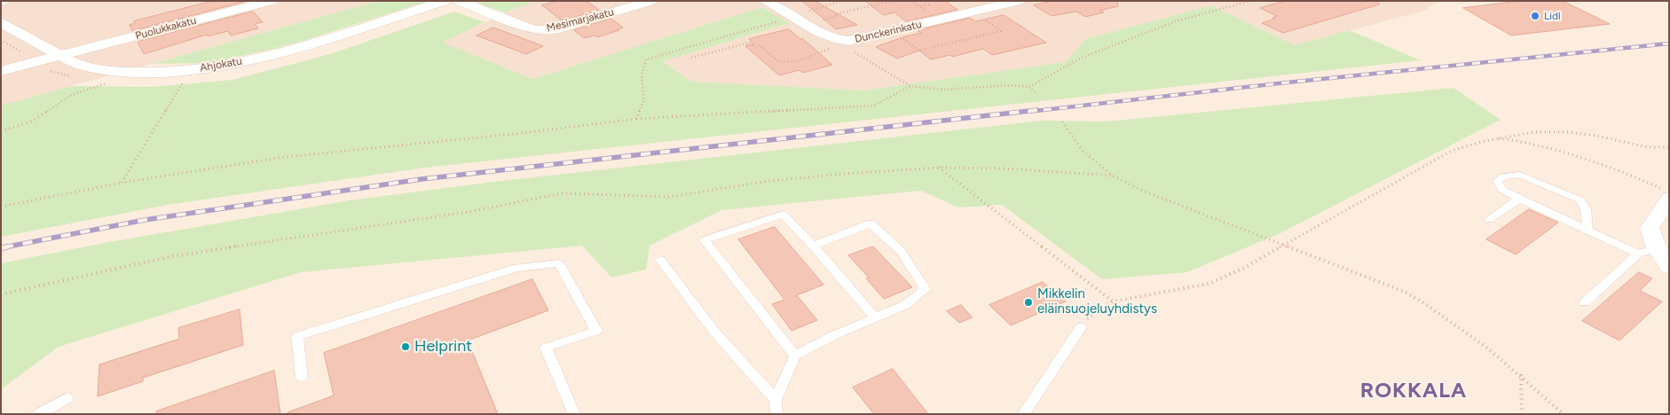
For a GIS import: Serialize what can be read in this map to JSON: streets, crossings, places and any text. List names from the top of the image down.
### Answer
{
  "streets": {
    "street": [
      "Mesimarjakatu",
      "Puolukkakatu",
      "Dunckerinkatu",
      "Ahjokatu"
    ]
  },
  "crossings": [
    ["Puolukkakatu", "Ahjokatu"]
  ],
  "districts": ["ROKKALA"],
  "places": ["Lidl", "Mikkelin eläinsuojeluyhdistys", "Helprint"]
}
